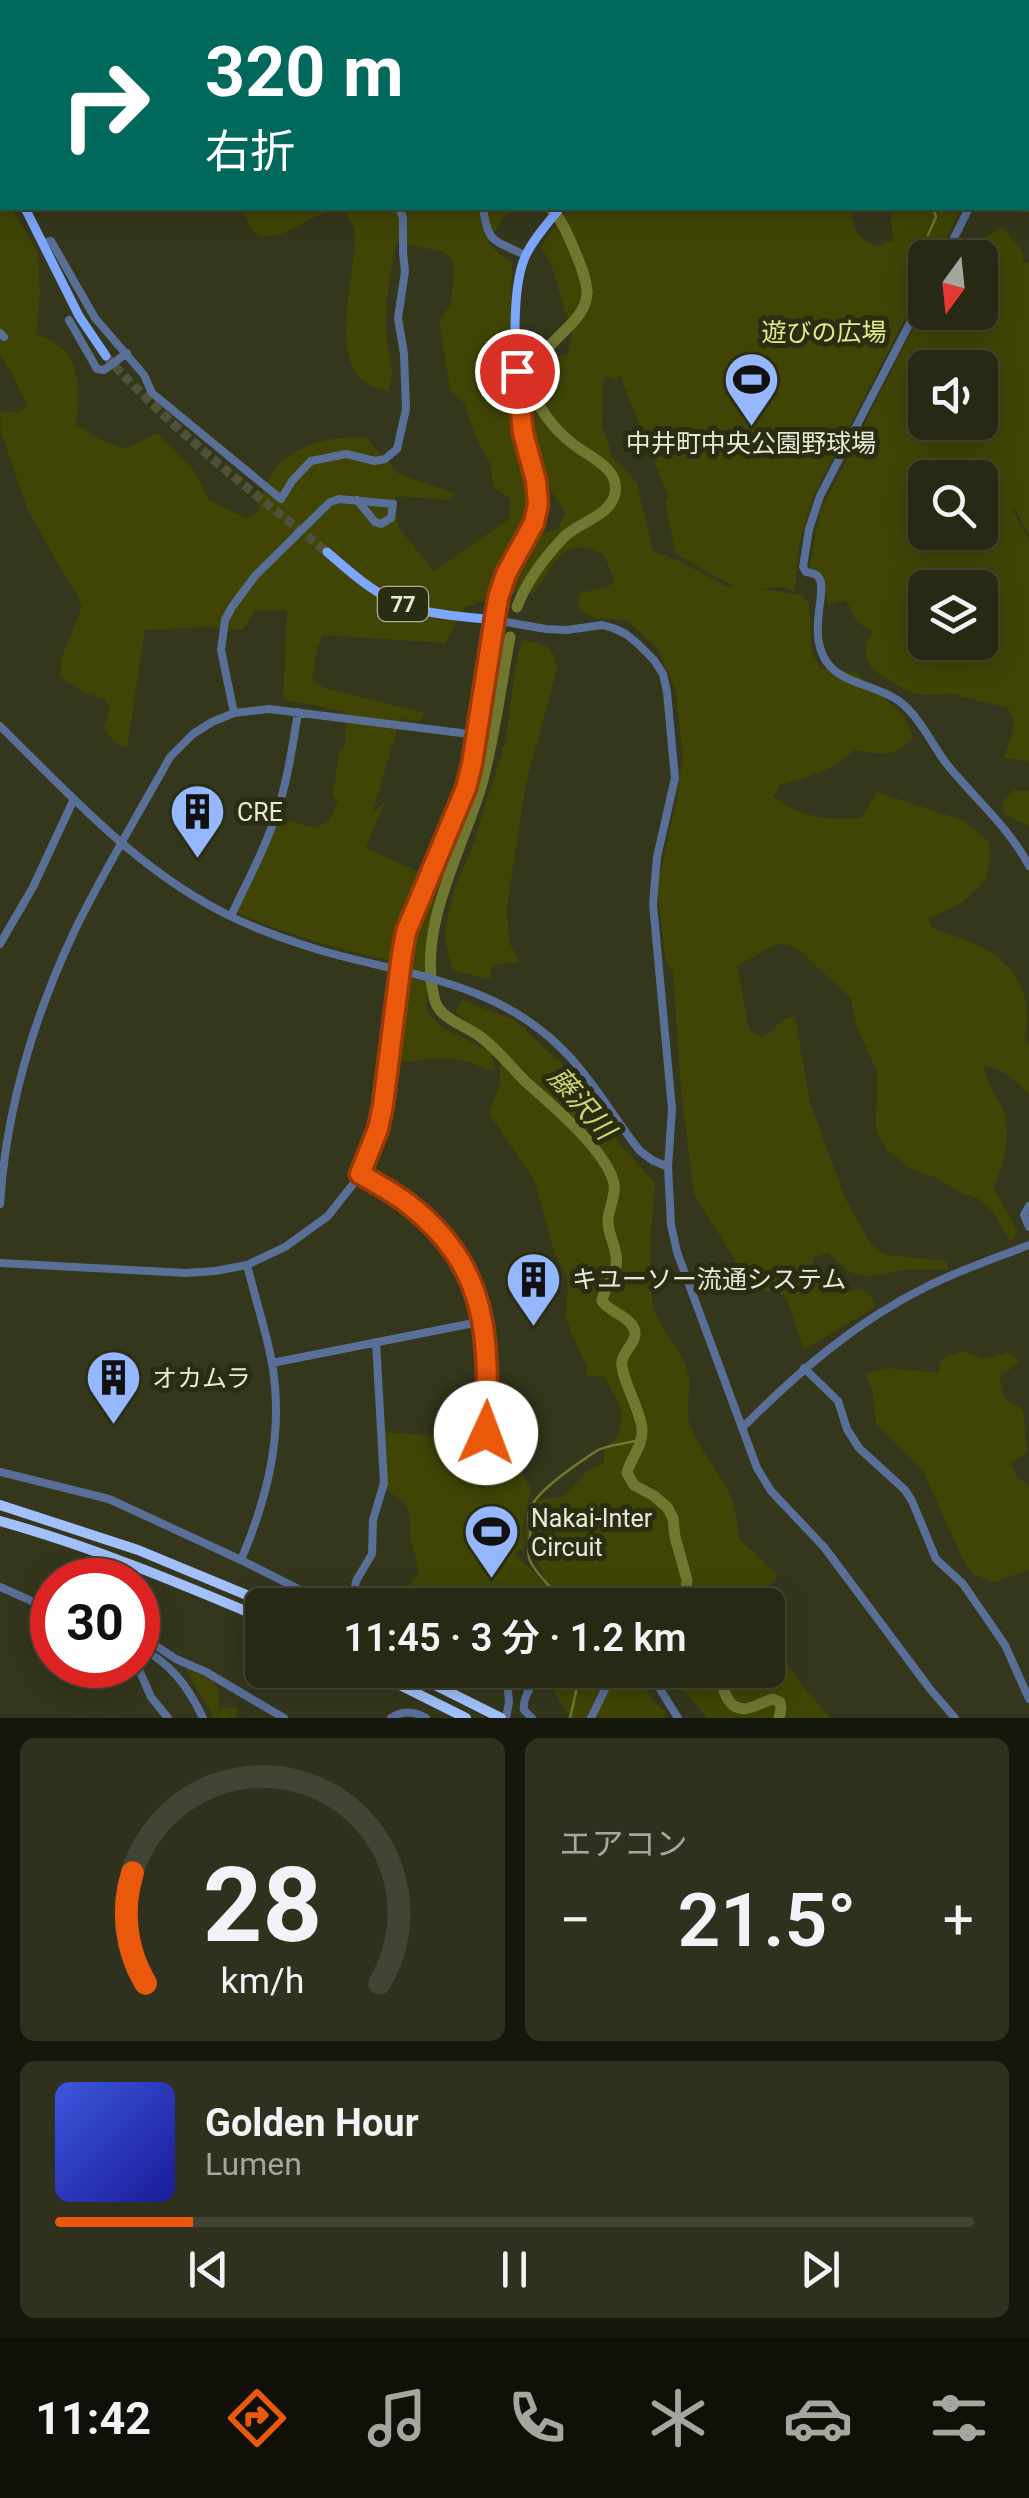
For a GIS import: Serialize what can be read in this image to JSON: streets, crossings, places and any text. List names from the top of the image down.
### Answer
{
  "streets": {
    "main road": ["77"]
  },
  "water": ["藤沢川"],
  "parks": ["遊びの広場"],
  "places": {
    "sports": ["中井町中央公園野球場", "Nakai-Inter Circuit"],
    "building": ["CRE", "キユーソー流通システム", "オカムラ"]
  },
  "north": "bottom",
  "page": {
    "turn": ["320 m", "右折"],
    "limit": "30",
    "trip": "11:45 · 3 分 · 1.2 km",
    "tile": "エアコン",
    "heat": ["−", "21.5°", "+"],
    "song": ["Golden Hour", "Lumen"],
    "tabs": "11:42",
    "gauge": ["28", "km/h"]
  }
}
